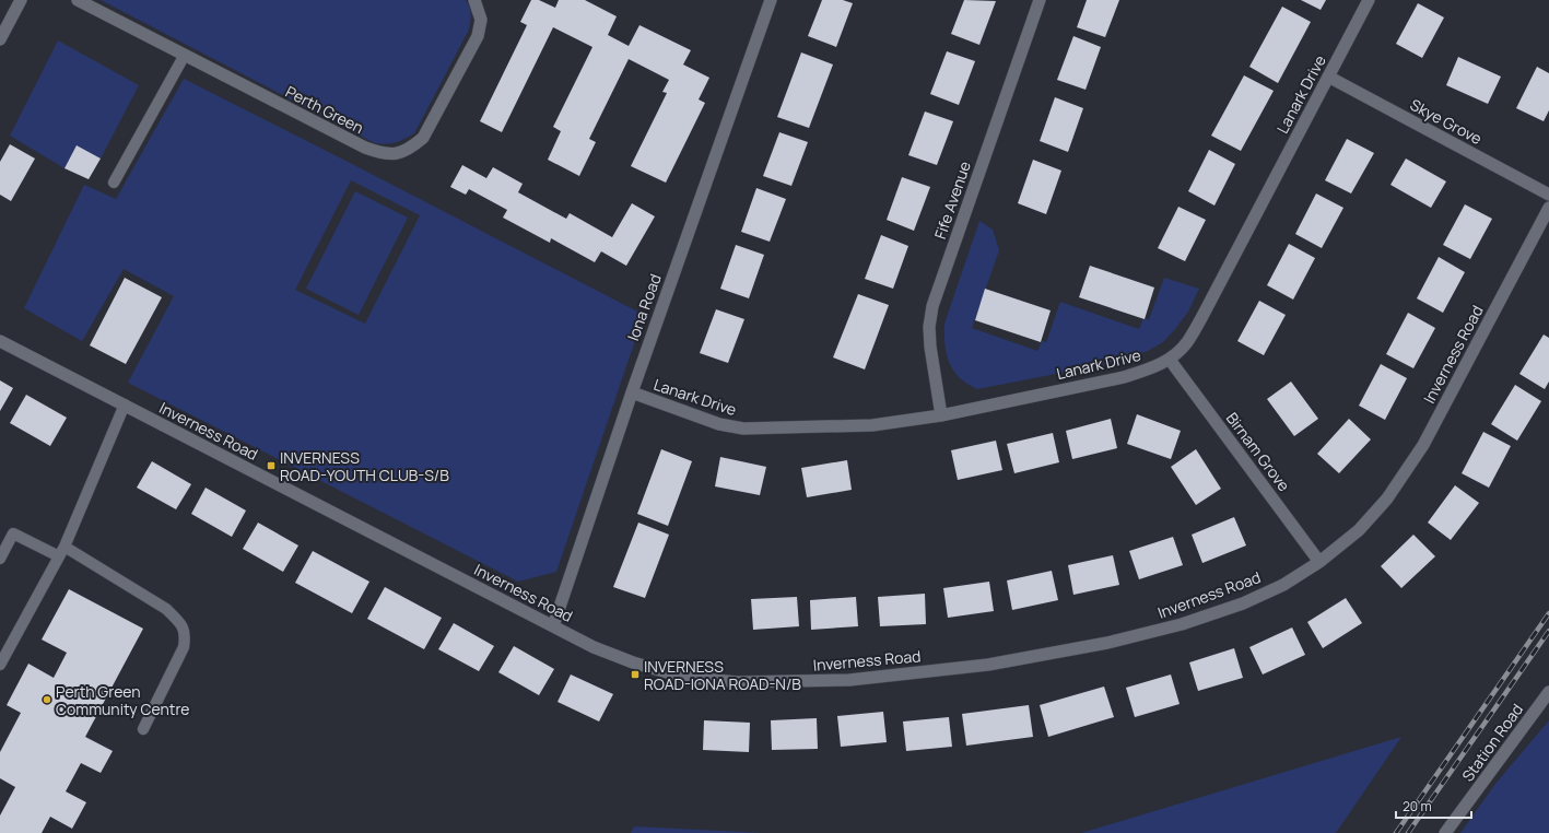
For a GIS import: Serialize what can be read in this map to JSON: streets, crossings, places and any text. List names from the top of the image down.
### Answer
{
  "streets": {
    "street": [
      "Lanark Drive",
      "Perth Green",
      "Skye Grove",
      "Fife Avenue",
      "Iona Road",
      "Inverness Road",
      "Birnam Grove",
      "Station Road"
    ]
  },
  "crossings": [
    ["Lanark Drive", "Skye Grove"],
    ["Lanark Drive", "Fife Avenue"],
    ["Lanark Drive", "Iona Road"],
    ["Lanark Drive", "Birnam Grove"],
    ["Iona Road", "Inverness Road"],
    ["Inverness Road", "Birnam Grove"]
  ],
  "places": {
    "transit": ["INVERNESS ROAD-YOUTH CLUB-S/B", "INVERNESS ROAD-IONA ROAD-N/B"],
    "other": ["Perth Green Community Centre"]
  },
  "scale_bar": "20 m"
}
